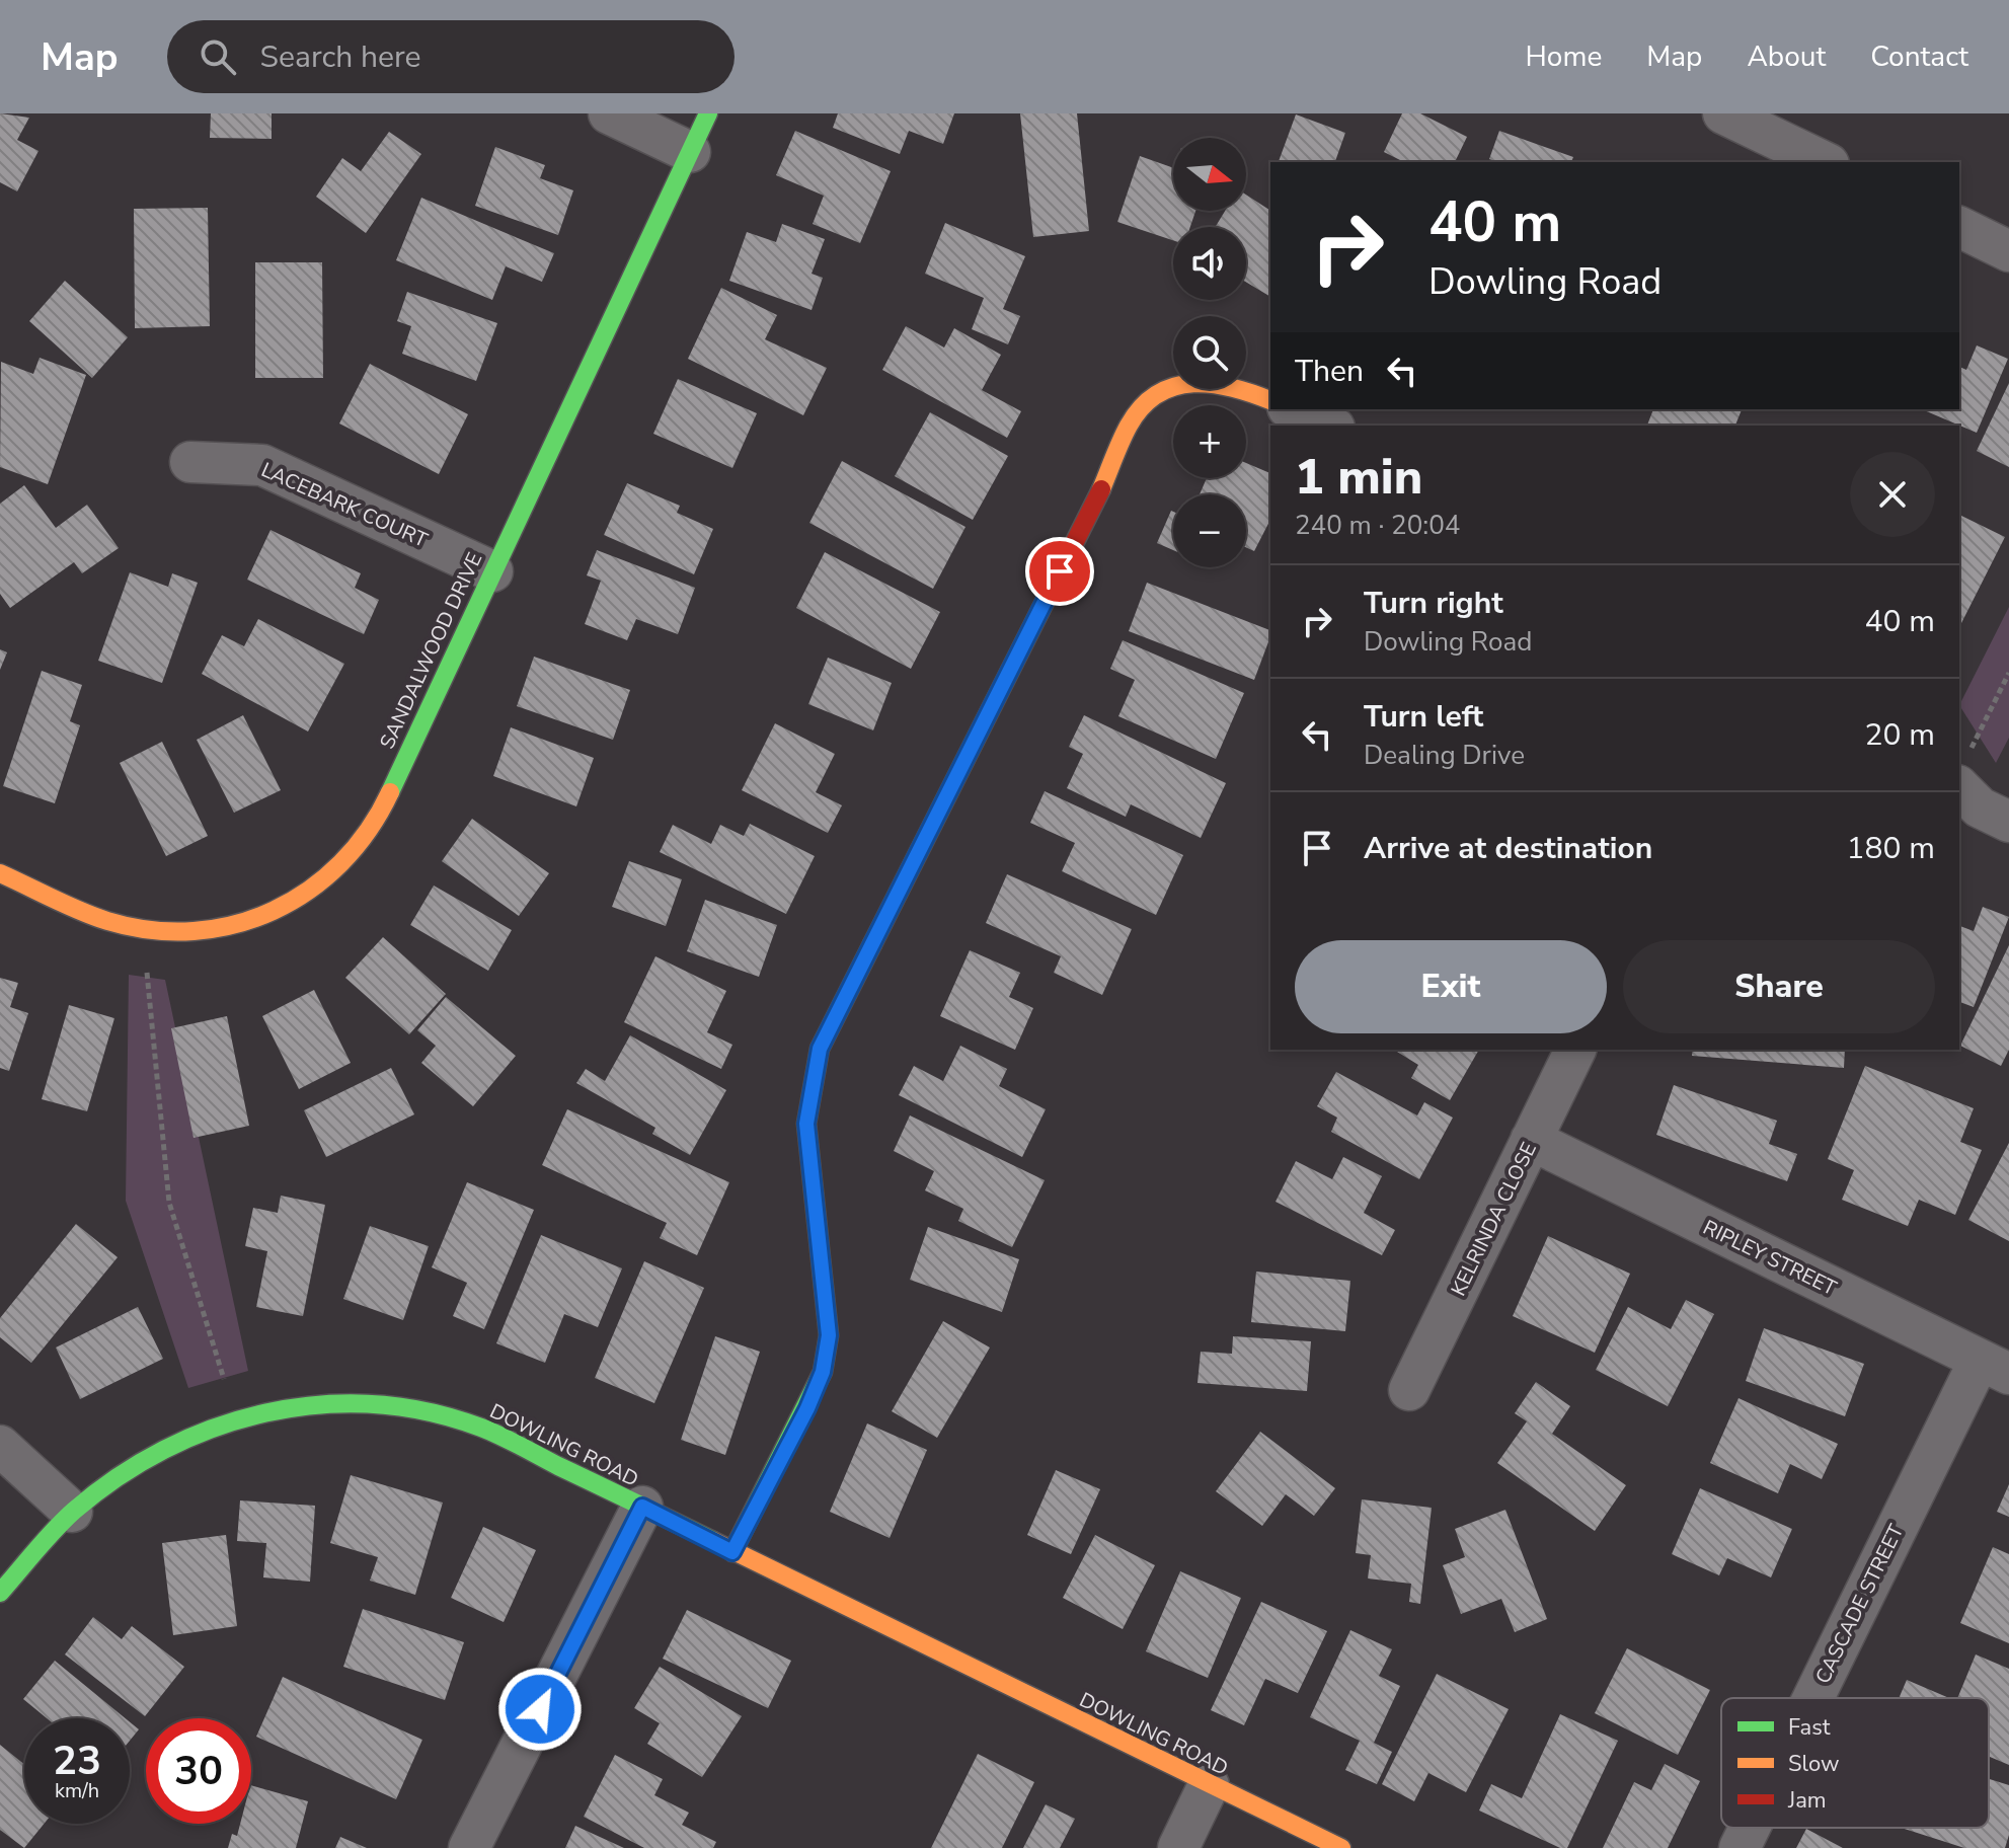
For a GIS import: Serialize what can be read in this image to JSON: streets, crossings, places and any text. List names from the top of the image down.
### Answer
{
  "streets": {
    "street": [
      "LACEBARK COURT",
      "SANDALWOOD DRIVE",
      "KELRINDA CLOSE",
      "RIPLEY STREET",
      "DOWLING ROAD",
      "CASCADE STREET"
    ]
  },
  "crossings": [
    ["LACEBARK COURT", "SANDALWOOD DRIVE"],
    ["KELRINDA CLOSE", "RIPLEY STREET"],
    ["RIPLEY STREET", "CASCADE STREET"]
  ],
  "legend": ["Fast", "Slow", "Jam"],
  "north": "right",
  "page": {
    "header": "Map",
    "search": "Search here",
    "nav": [
      "Home",
      "Map",
      "About",
      "Contact"
    ],
    "map_buttons": ["+", "−"],
    "turn": ["40 m", "Dowling Road"],
    "then": "Then",
    "heading": ["1 min", "240 m · 20:04"],
    "list": [
      {
        "name": "Turn right",
        "note": "Dowling Road",
        "value": "40 m"
      },
      {
        "name": "Turn left",
        "note": "Dealing Drive",
        "value": "20 m"
      },
      {
        "name": "Arrive at destination",
        "value": "180 m"
      }
    ],
    "buttons": ["Exit", "Share"],
    "speed": "23 km/h",
    "limit": "30"
  }
}
